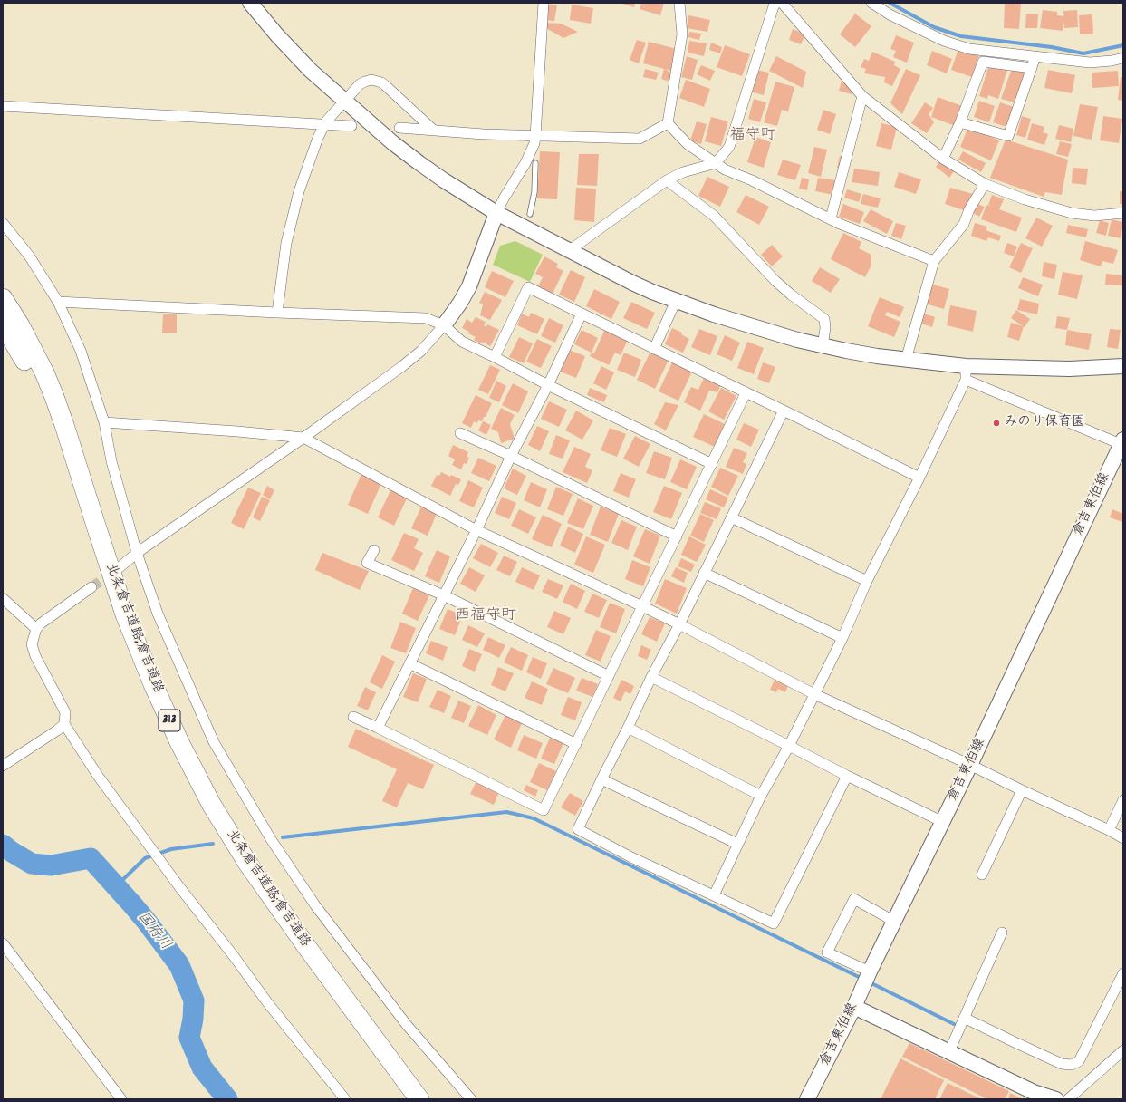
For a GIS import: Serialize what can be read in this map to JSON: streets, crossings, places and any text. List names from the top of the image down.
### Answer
{
  "streets": {
    "highway": ["北条倉吉道路;倉吉道路", "313"],
    "street": ["倉吉東伯線"]
  },
  "districts": ["福守町", "西福守町"],
  "water": ["国府川"],
  "places": ["みのり保育園"]
}
